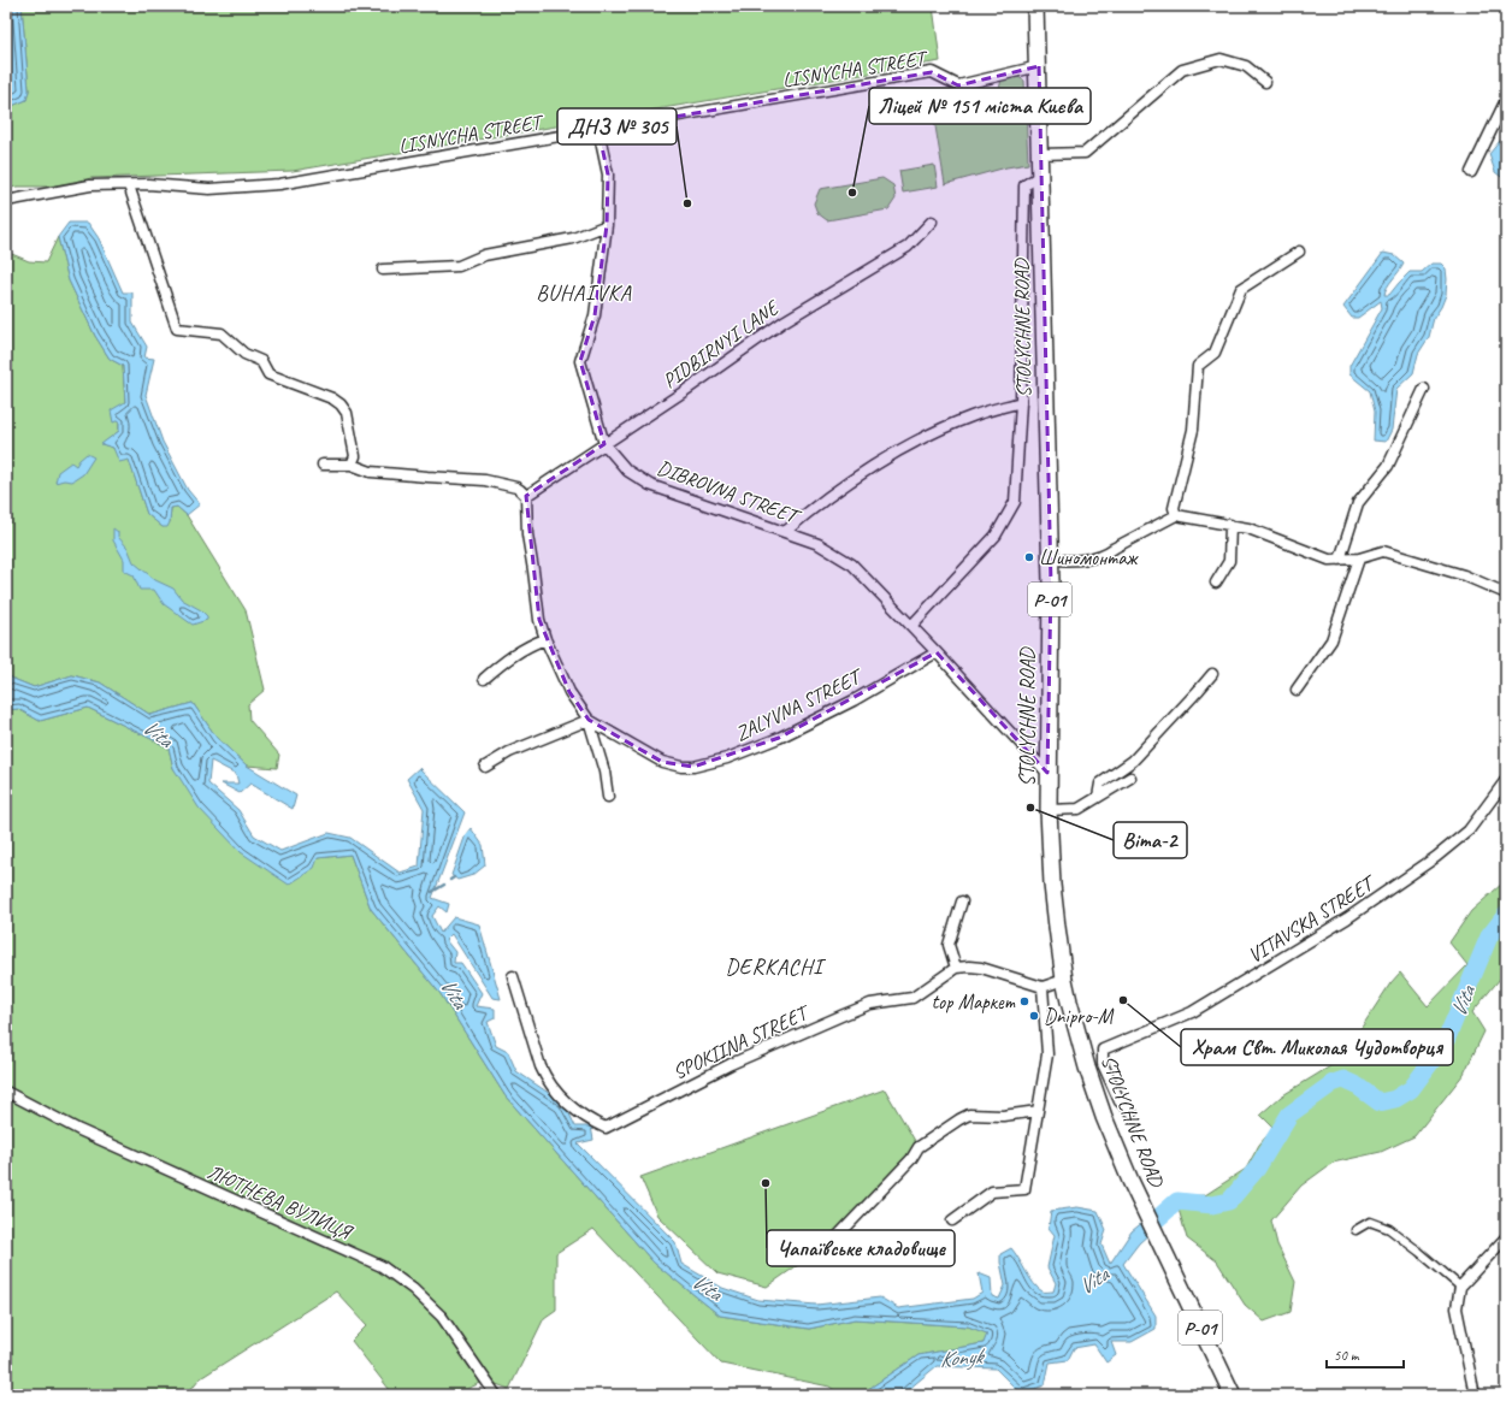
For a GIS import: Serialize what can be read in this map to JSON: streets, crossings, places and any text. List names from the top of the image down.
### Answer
{
  "streets": {
    "main road": ["STOLYCHNE ROAD", "Р-01"],
    "street": [
      "LISNYCHA STREET",
      "PIDBIRNYI LANE",
      "DIBROVNA STREET",
      "ZALYVNA STREET",
      "VITAVSKA STREET",
      "SPOKIINA STREET",
      "ЛЮТНЕВА ВУЛИЦЯ"
    ]
  },
  "crossings": [
    ["LISNYCHA STREET", "STOLYCHNE ROAD"],
    ["LISNYCHA STREET", "DIBROVNA STREET"],
    ["STOLYCHNE ROAD", "DIBROVNA STREET"],
    ["PIDBIRNYI LANE", "DIBROVNA STREET"],
    ["DIBROVNA STREET", "ZALYVNA STREET"]
  ],
  "districts": ["BUHAIVKA", "DERKACHI"],
  "water": ["Vita", "Konyk"],
  "places": [
    "Ліцей № 151 міста Києва",
    "ДНЗ № 305",
    "Шиномонтаж",
    "Віта-2",
    "Храм Свт. Миколая Чудотворця",
    "top Маркет",
    "Dnipro-M",
    "Чапаївське кладовище"
  ],
  "scale_bar": "50 m"
}
